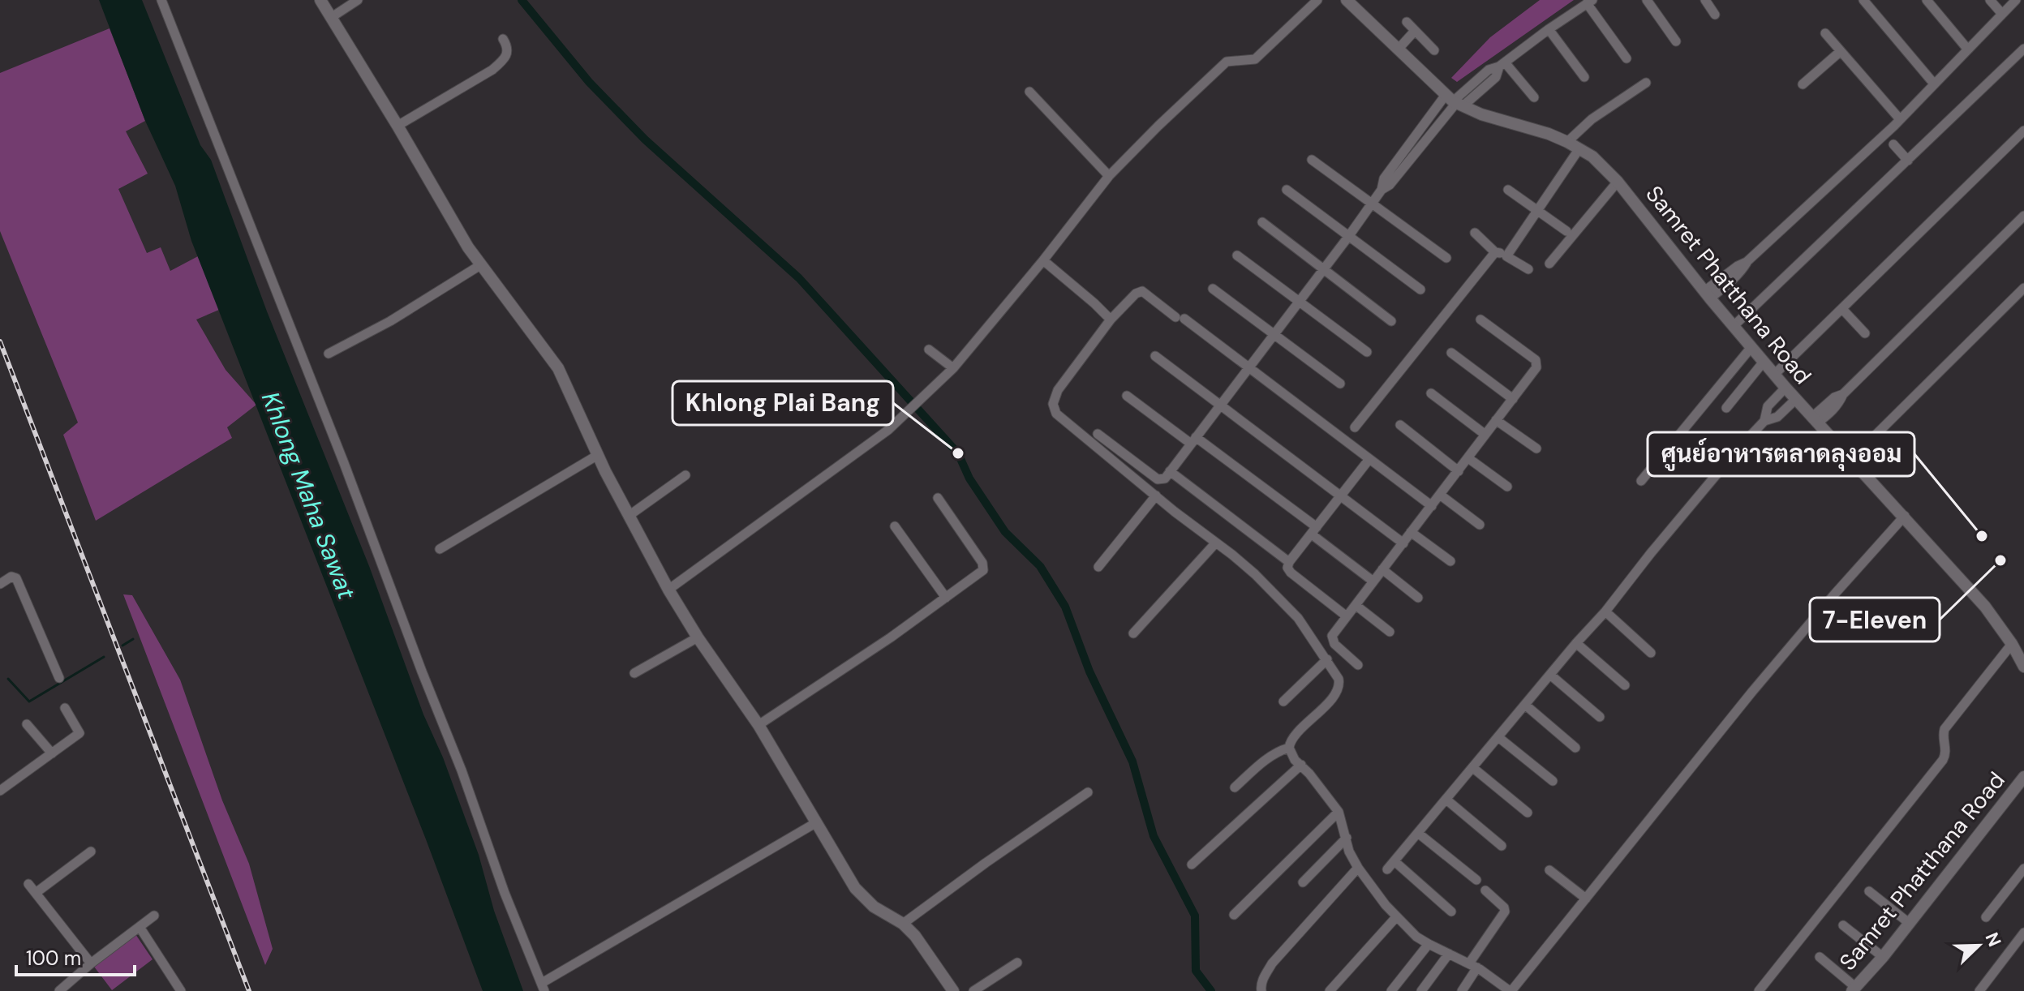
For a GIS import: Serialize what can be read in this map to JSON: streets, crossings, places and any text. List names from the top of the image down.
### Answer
{
  "streets": {
    "street": ["Samret Phatthana Road"]
  },
  "water": ["Khlong Maha Sawat"],
  "places": ["Khlong Plai Bang", "ศูนย์อาหารตลาดลุงออม", "7-Eleven"],
  "scale_bar": "100 m",
  "north": "top right"
}
